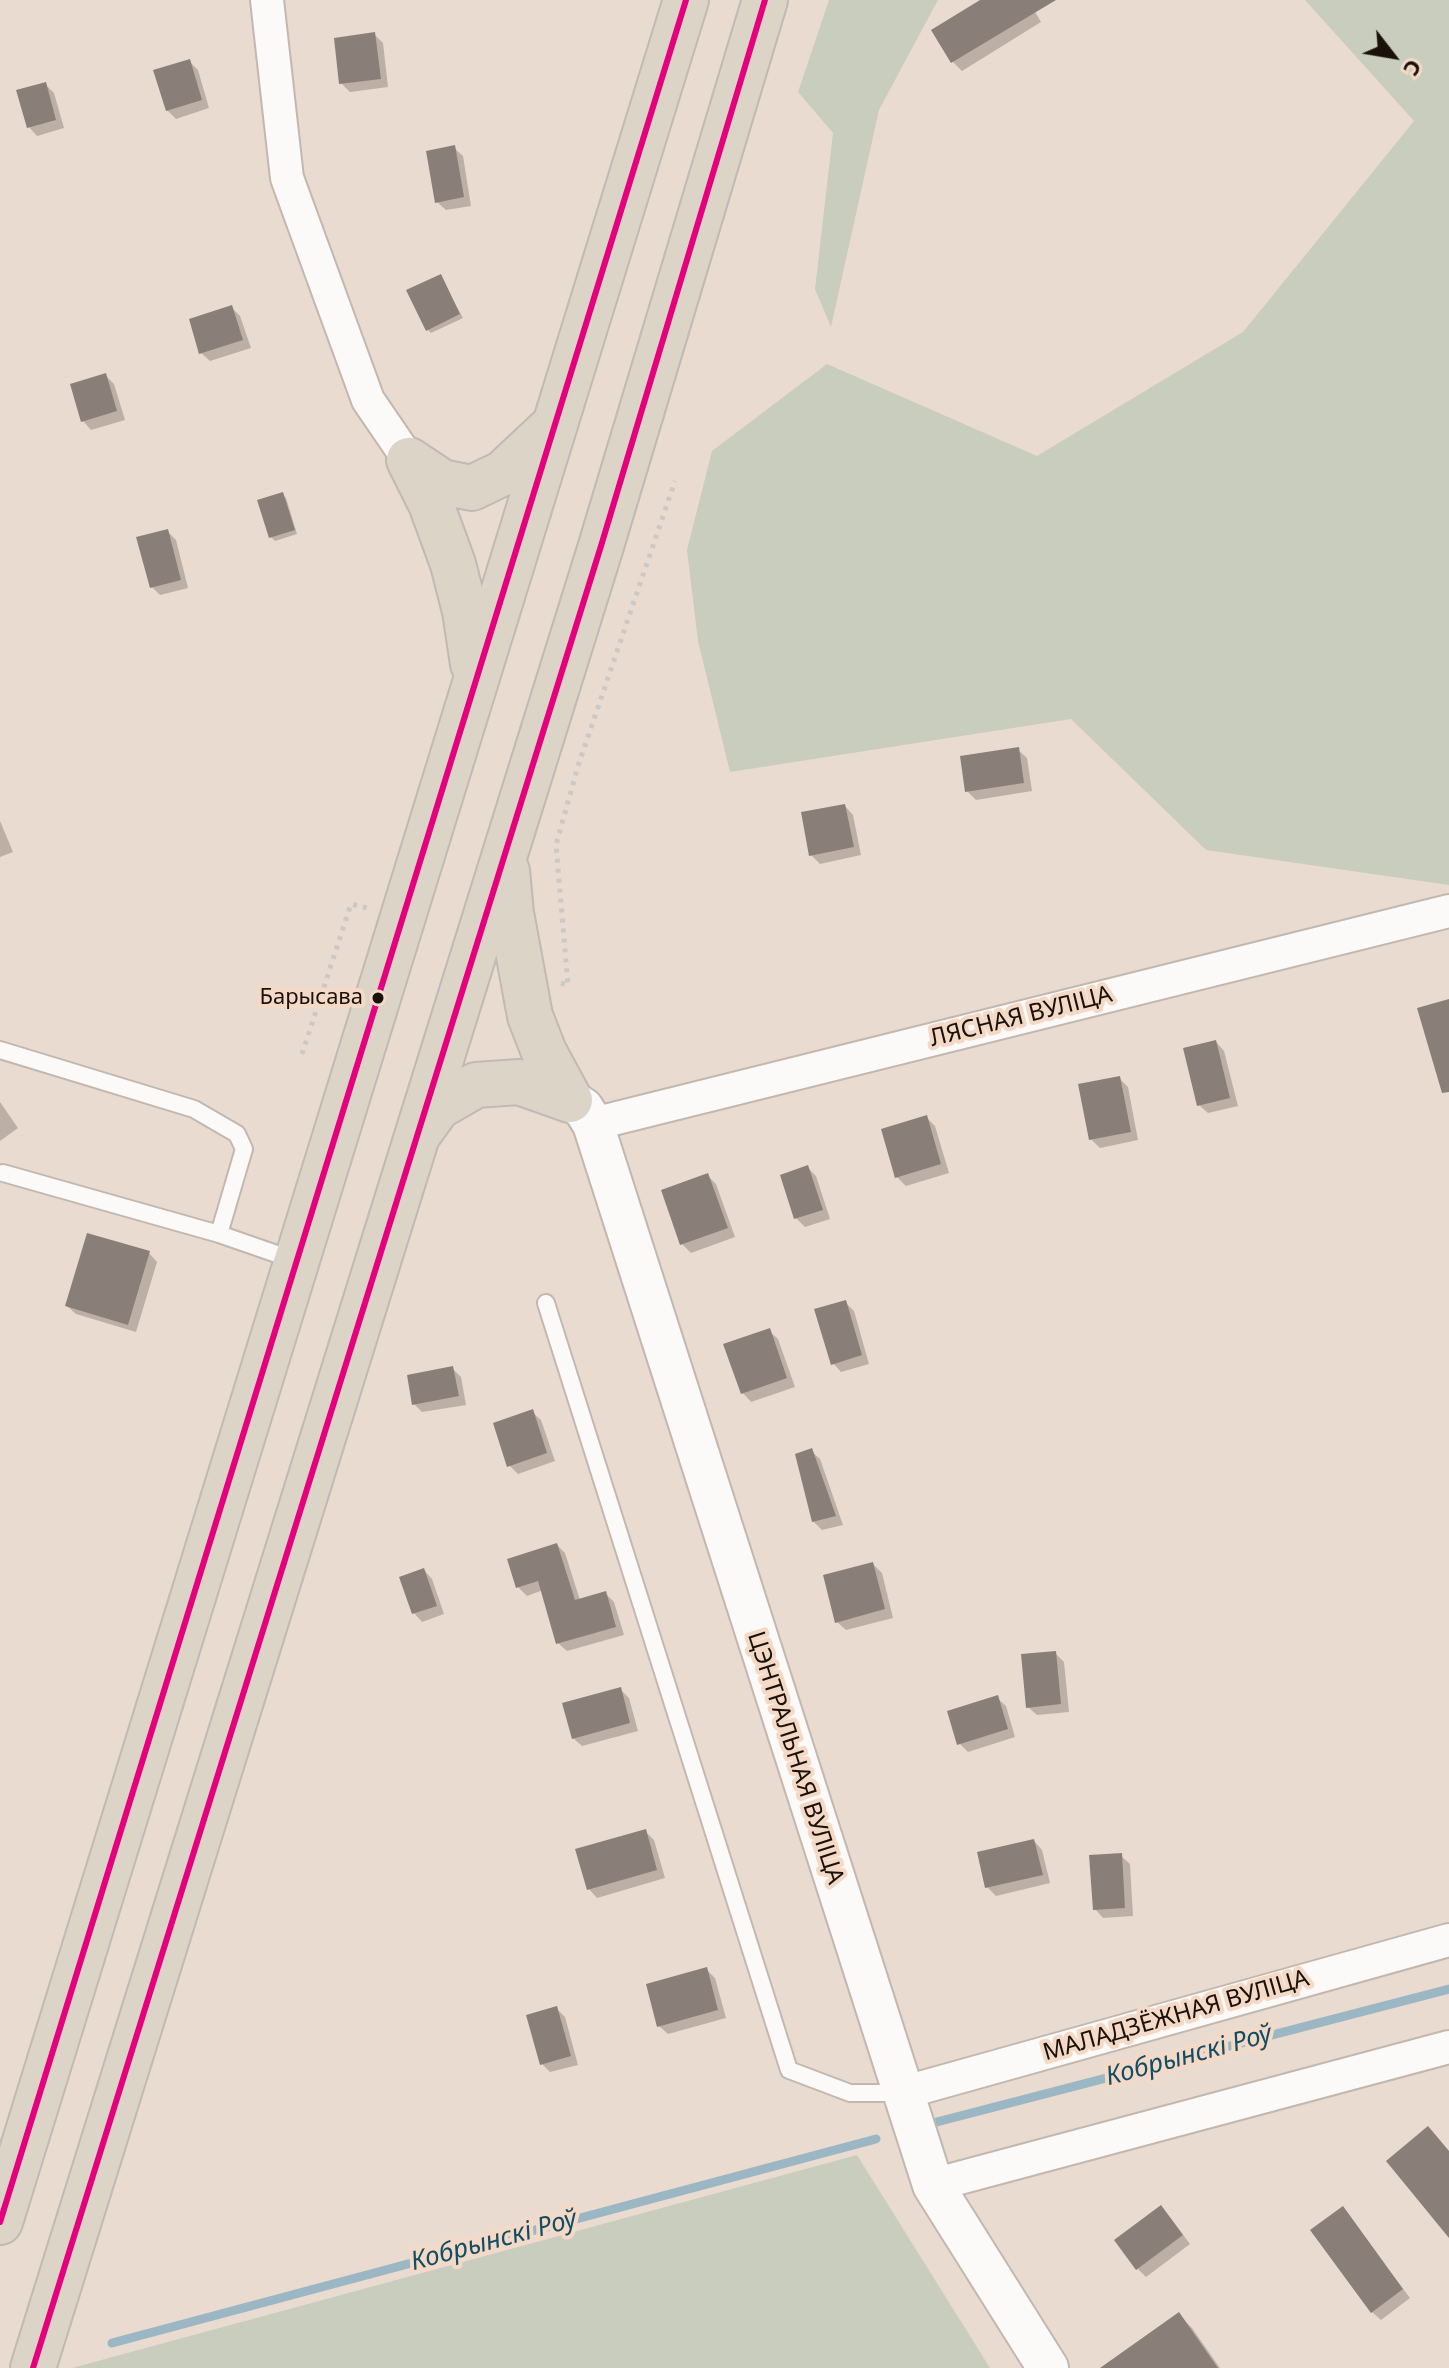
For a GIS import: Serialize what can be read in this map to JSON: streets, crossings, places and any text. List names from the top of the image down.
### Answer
{
  "streets": {
    "street": ["ЛЯСНАЯ ВУЛІЦА", "ЦЭНТРАЛЬНАЯ ВУЛІЦА", "МАЛАДЗЁЖНАЯ ВУЛІЦА"]
  },
  "crossings": [
    ["ЛЯСНАЯ ВУЛІЦА", "ЦЭНТРАЛЬНАЯ ВУЛІЦА"],
    ["ЦЭНТРАЛЬНАЯ ВУЛІЦА", "МАЛАДЗЁЖНАЯ ВУЛІЦА"]
  ],
  "water": ["Кобрынскі Роў"],
  "places": ["Барысава"],
  "north": "bottom right"
}
